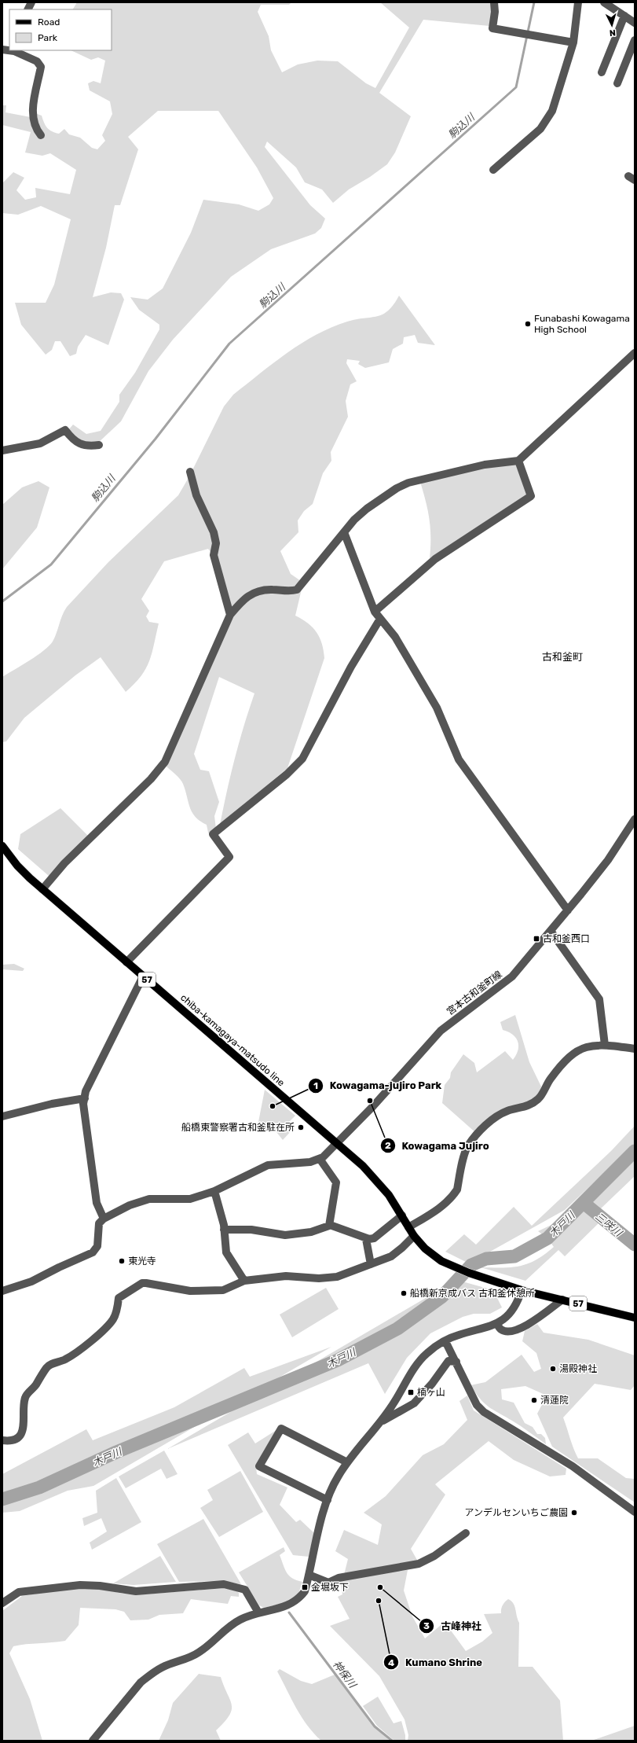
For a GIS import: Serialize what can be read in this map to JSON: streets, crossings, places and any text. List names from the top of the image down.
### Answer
{
  "streets": {
    "main road": ["57", "chiba-kamagaya-matsudo line"],
    "street": ["宮本古和釜町線"]
  },
  "crossings": [
    ["57", "chiba-kamagaya-matsudo line"],
    ["宮本古和釜町線", "chiba-kamagaya-matsudo line"]
  ],
  "districts": ["古和釜町"],
  "water": [
    "駒込川",
    "木戸川",
    "三咲川",
    "神保川"
  ],
  "places": {
    "other": [
      "Funabashi Kowagama High School",
      "Kowagama Jujiro",
      "Kowagama-jujiro Park",
      "船橋東警察署古和釜駐在所",
      "東光寺",
      "船橋新京成バス 古和釜休憩所",
      "湯殿神社",
      "清蓮院",
      "アンデルセンいちご農園",
      "古峰神社",
      "Kumano Shrine"
    ],
    "transit": ["古和釜西口", "楠ヶ山", "金堀坂下"]
  },
  "legend": ["Road", "Park"],
  "north": "bottom"
}
